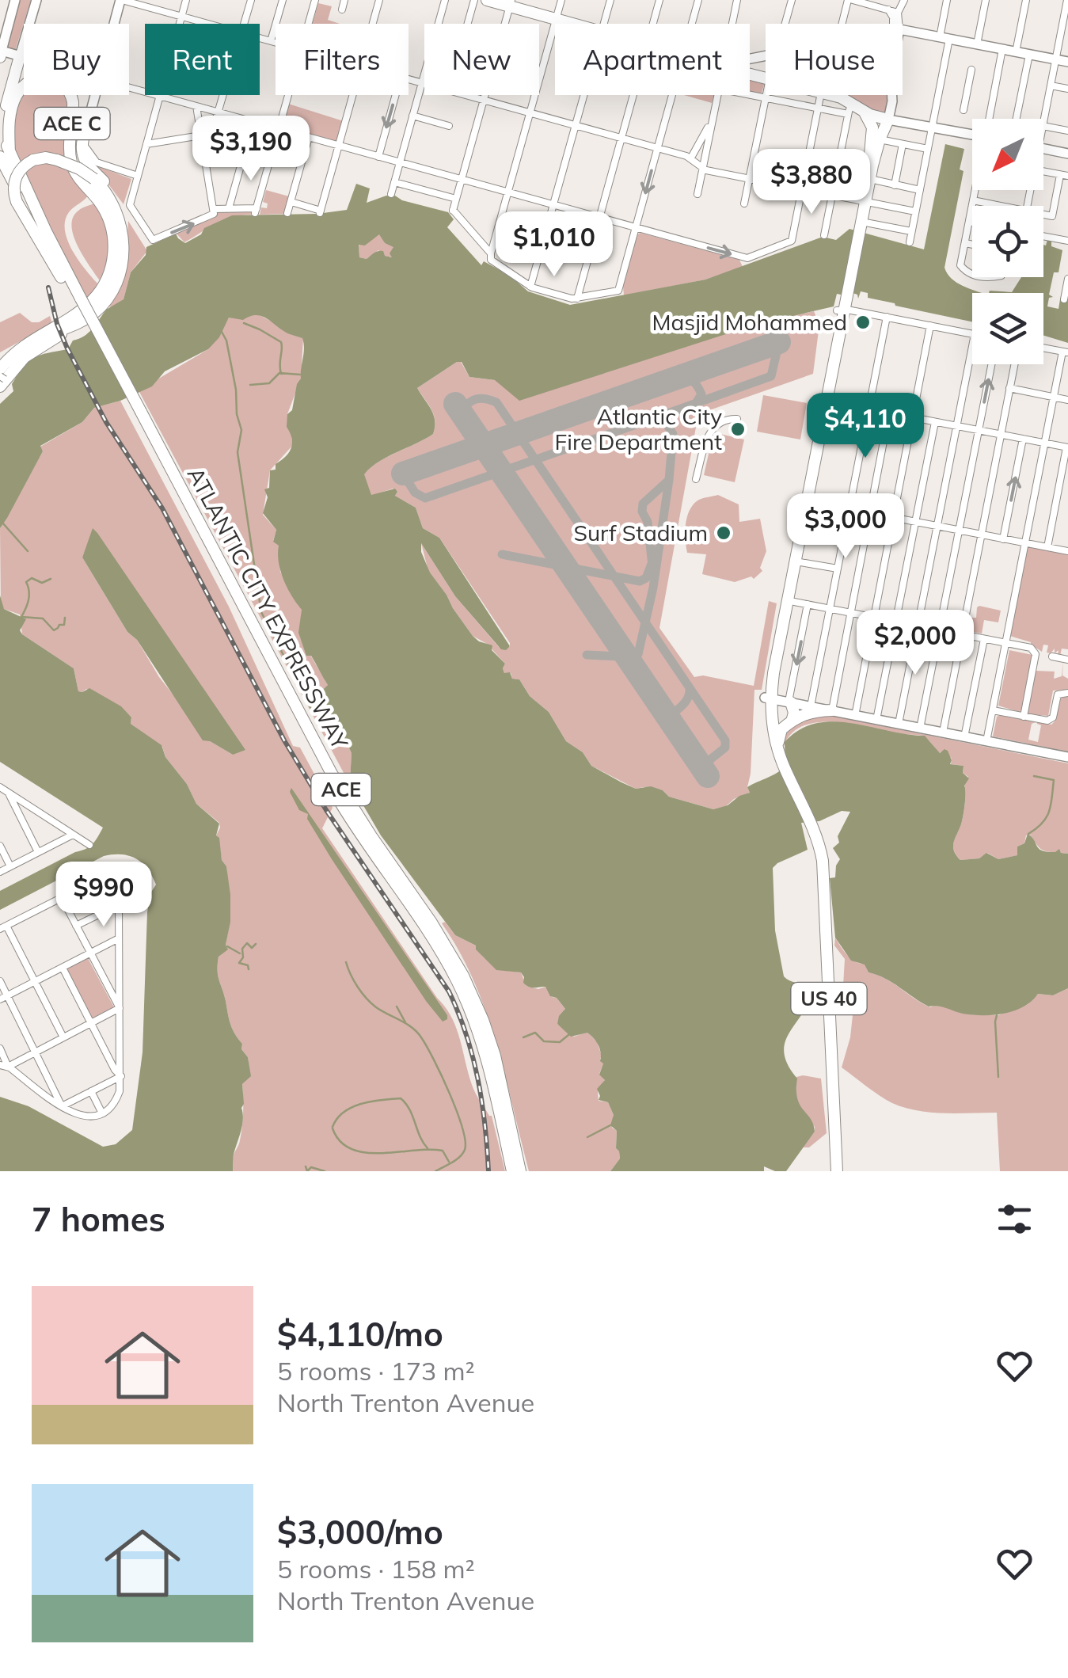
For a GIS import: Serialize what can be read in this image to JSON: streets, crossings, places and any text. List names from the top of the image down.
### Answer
{
  "streets": {
    "highway": [
      "ACE C",
      "ATLANTIC CITY EXPRESSWAY",
      "ACE",
      "US 40"
    ]
  },
  "crossings": [
    ["ACE C", "ATLANTIC CITY EXPRESSWAY"]
  ],
  "places": ["Masjid Mohammed", "Atlantic City Fire Department", "Surf Stadium"],
  "north": "bottom left",
  "page": {
    "chip": [
      "Buy",
      "Rent",
      "Filters",
      "New",
      "Apartment",
      "House"
    ],
    "price": [
      "$3,190",
      "$3,880",
      "$1,010",
      "$4,110",
      "$3,000",
      "$2,000",
      "$990"
    ],
    "heading": "7 homes",
    "list": [
      {
        "name": "$4,110/mo",
        "note": "5 rooms · 173 m² · North Trenton Avenue"
      },
      {
        "name": "$3,000/mo",
        "note": "5 rooms · 158 m² · North Trenton Avenue"
      }
    ]
  }
}
